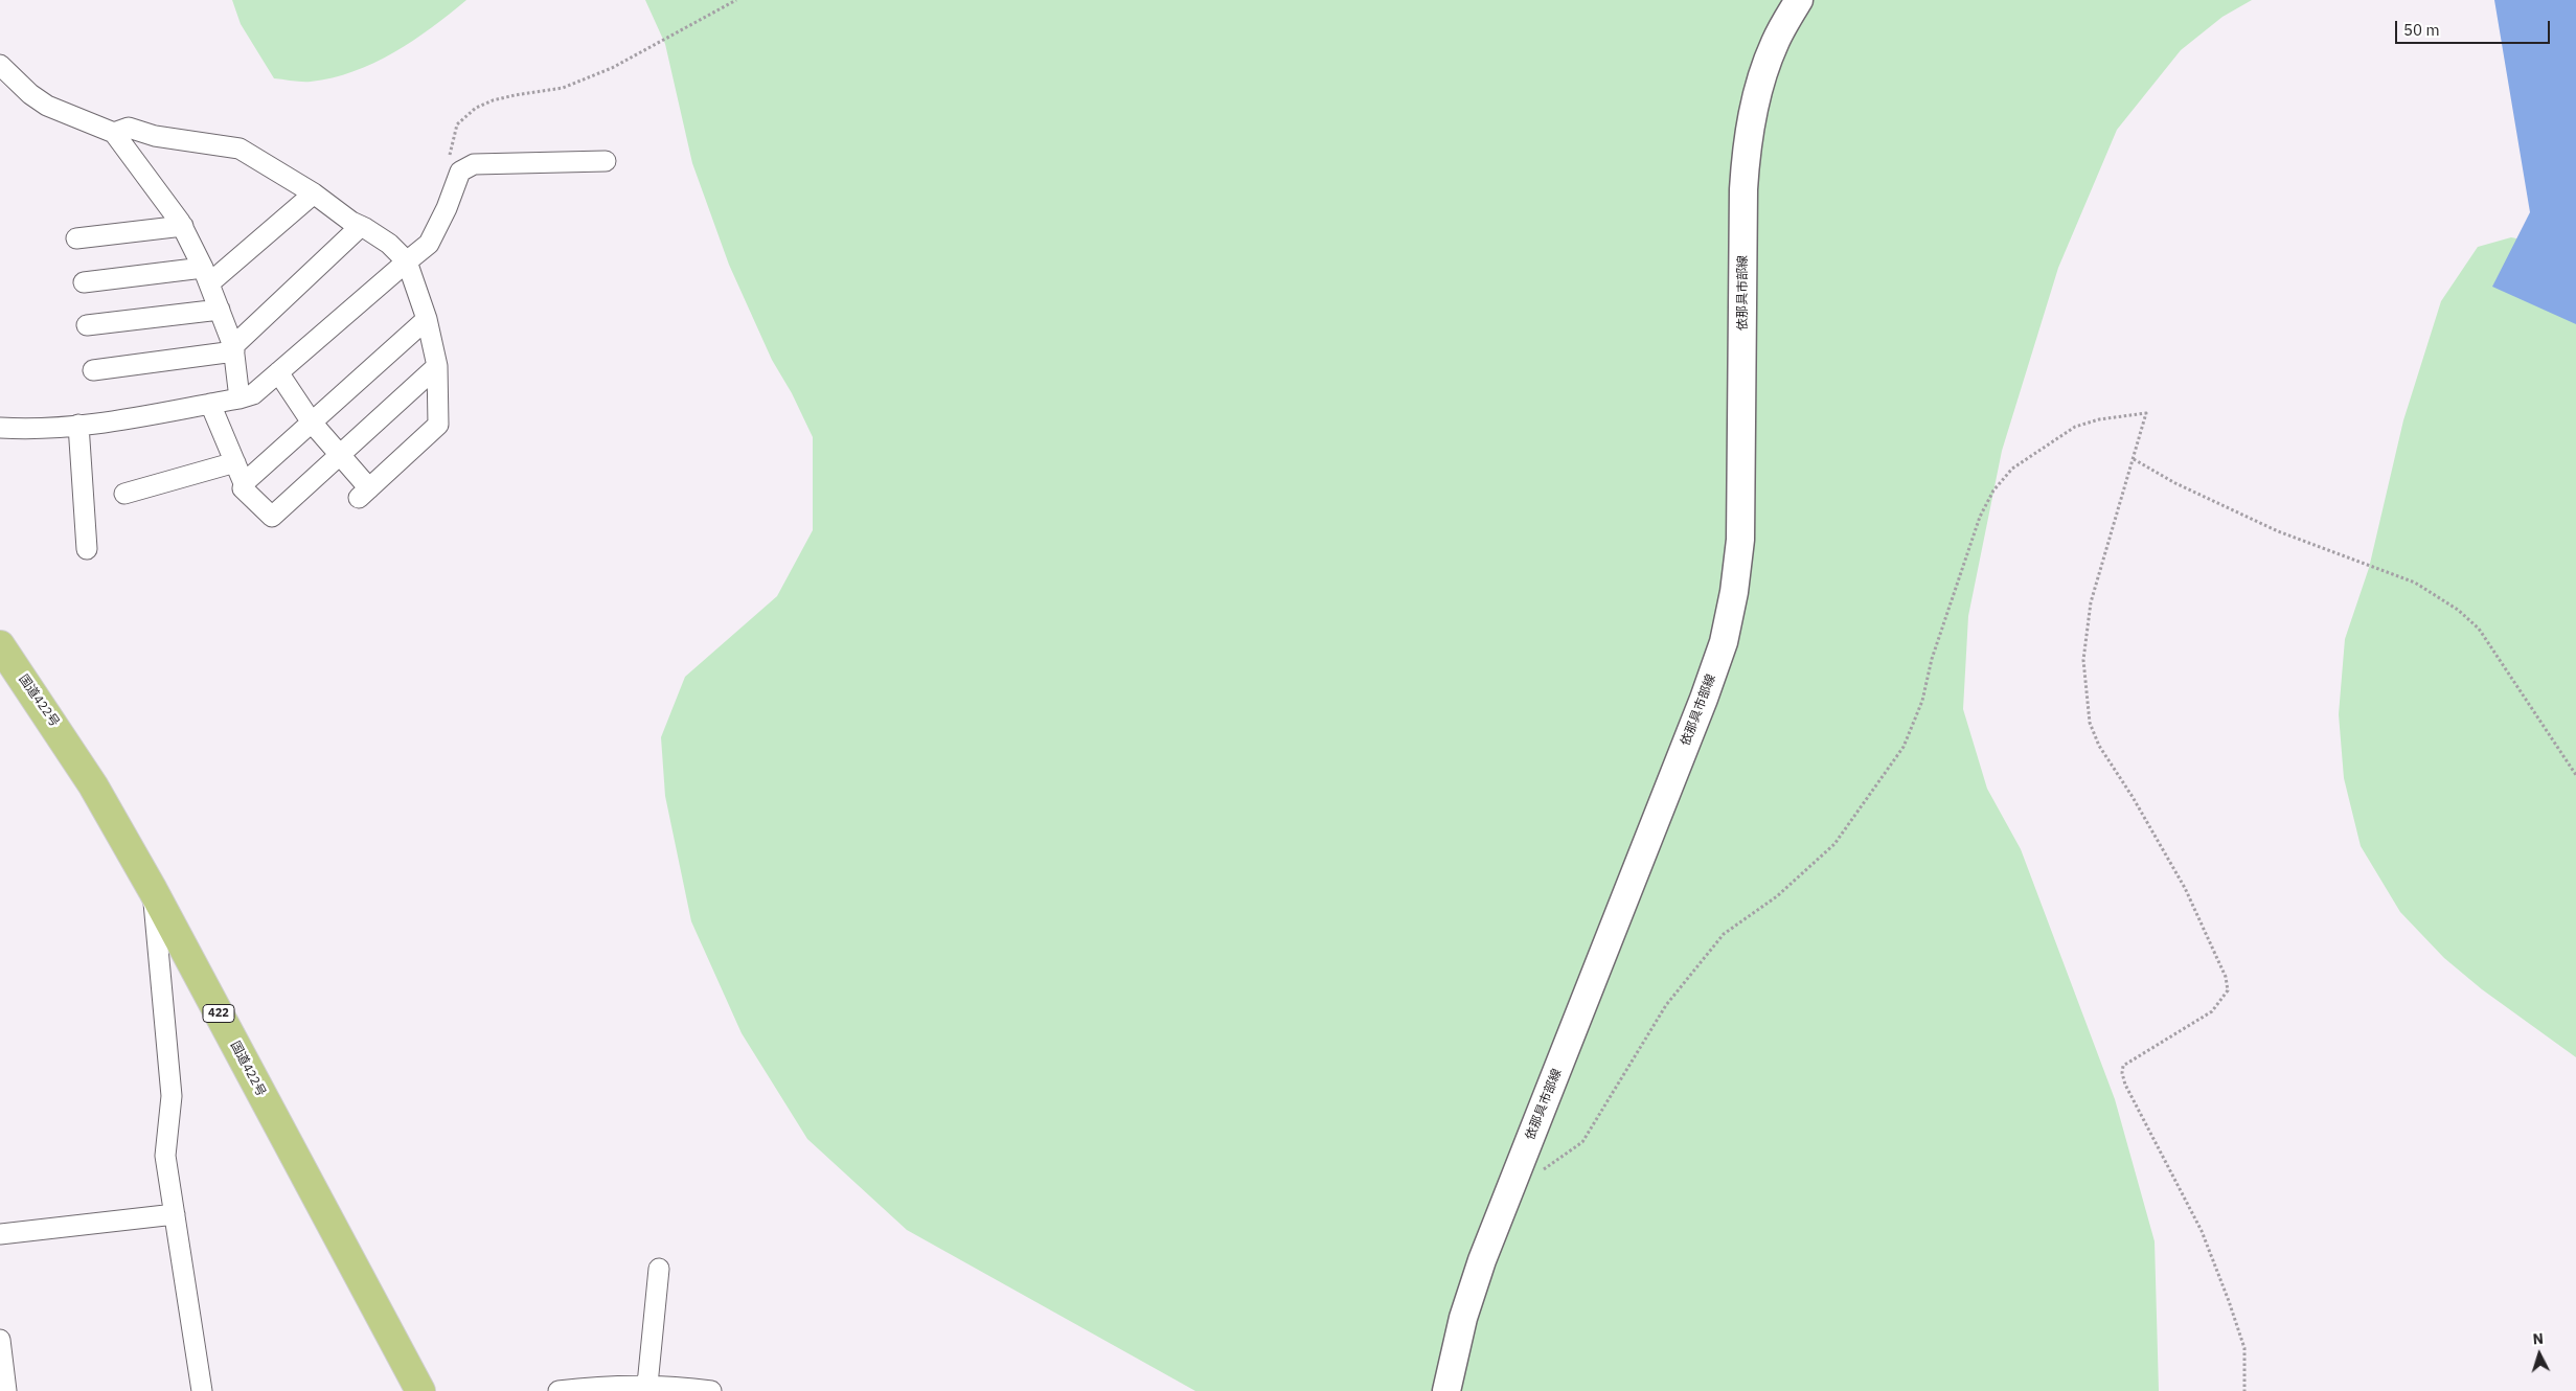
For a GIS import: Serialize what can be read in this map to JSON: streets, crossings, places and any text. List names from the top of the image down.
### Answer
{
  "streets": {
    "highway": ["国道422号", "422"],
    "main road": ["依那具市部線"]
  },
  "scale_bar": "50 m",
  "north": "top"
}
